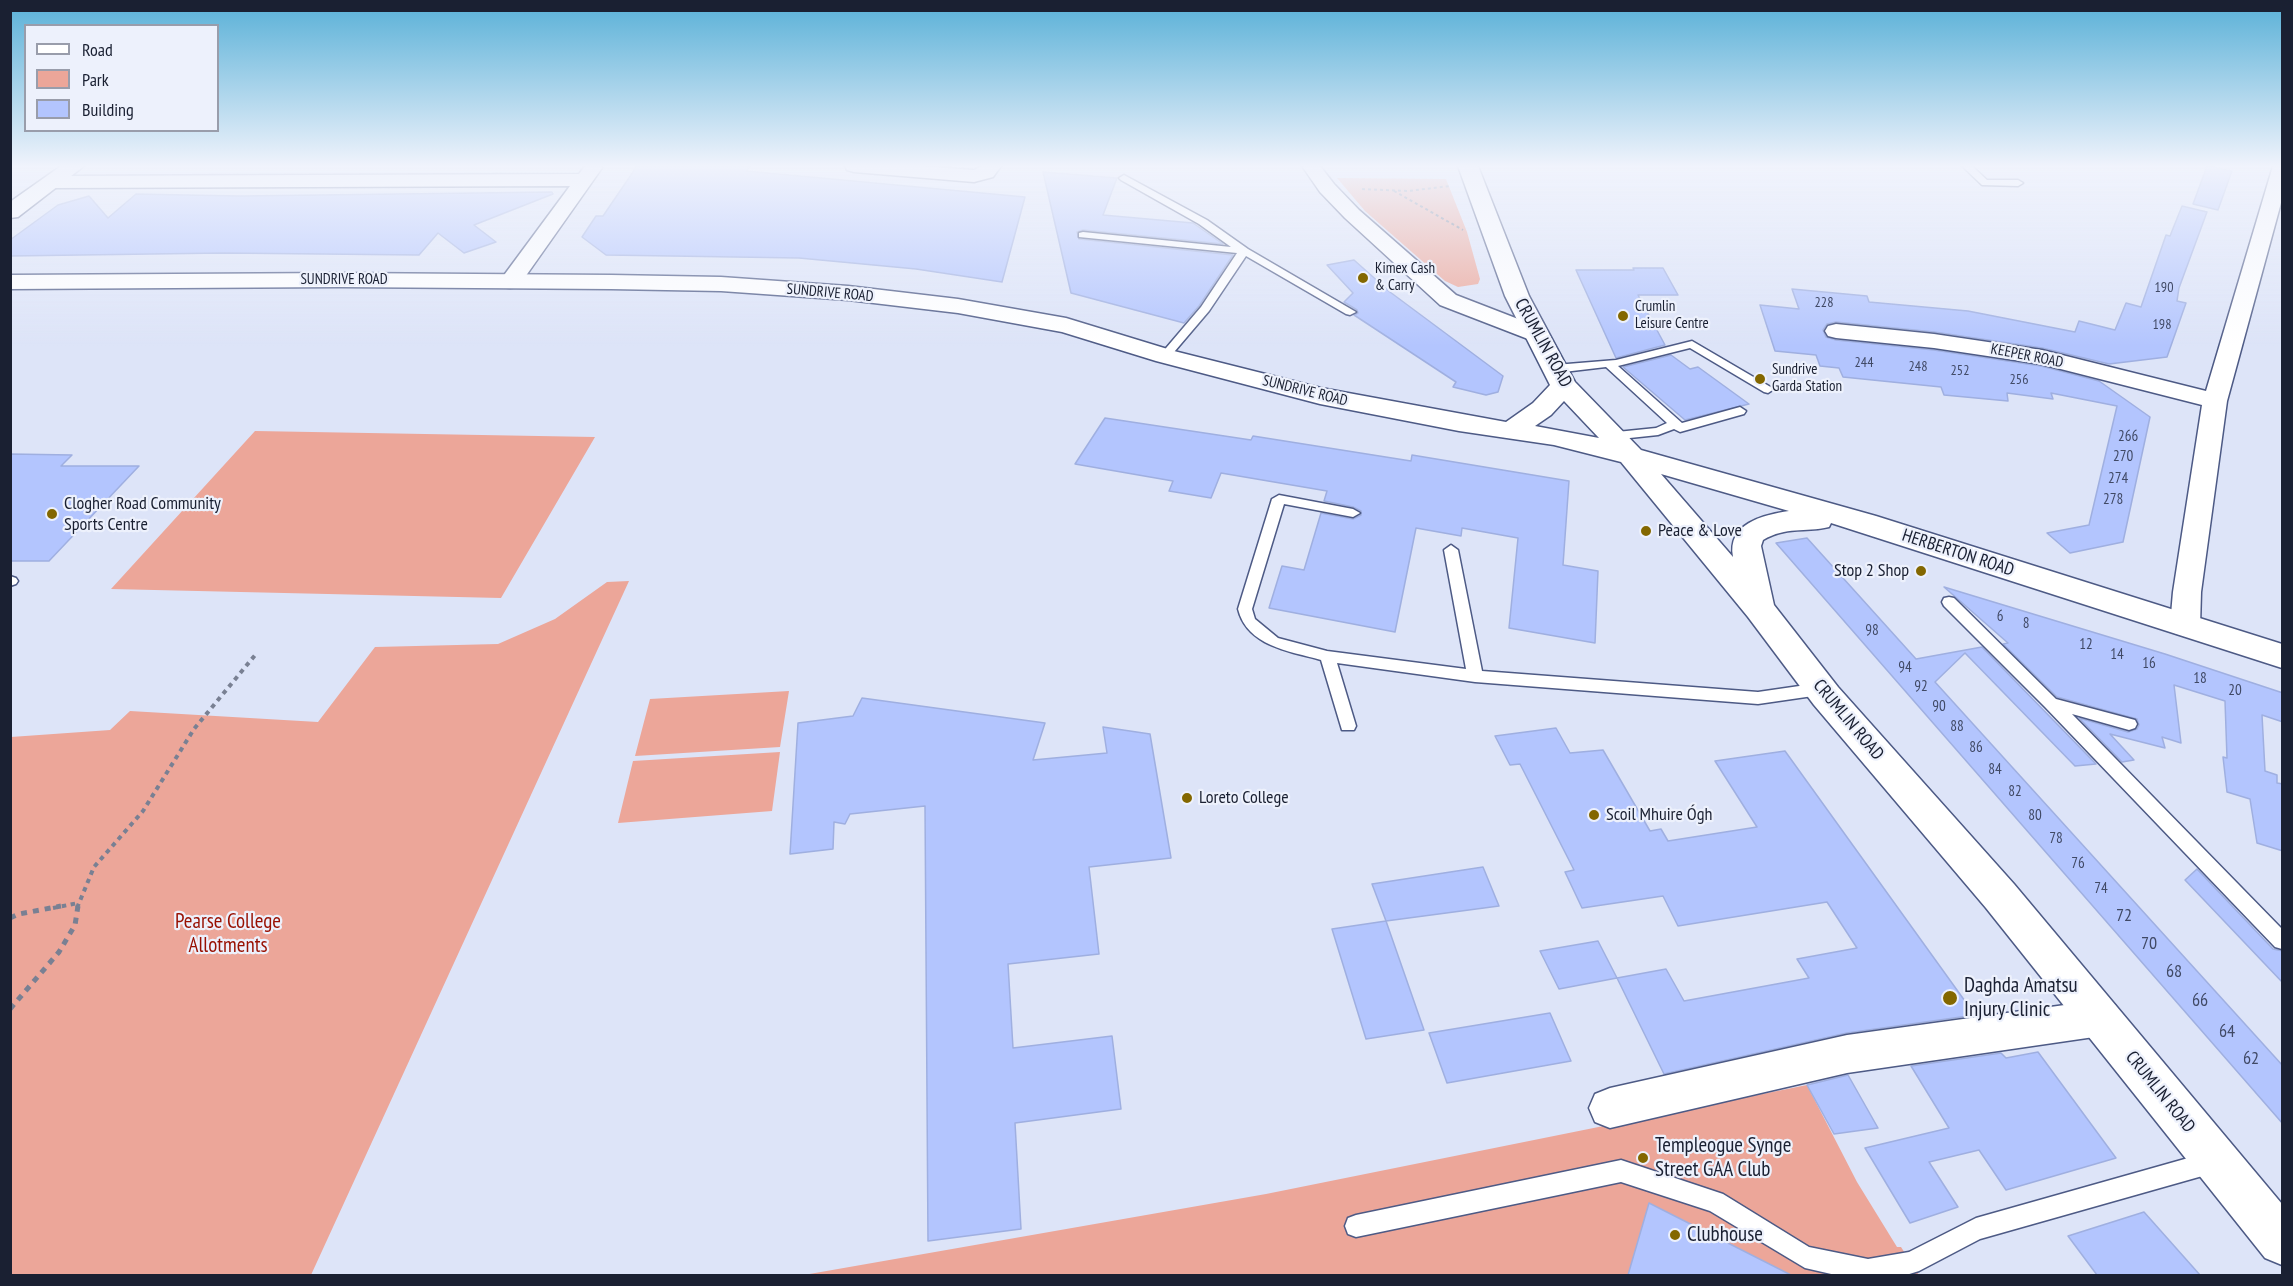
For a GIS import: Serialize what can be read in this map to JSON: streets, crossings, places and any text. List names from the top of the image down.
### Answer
{
  "streets": {
    "street": [
      "SUNDRIVE ROAD",
      "CRUMLIN ROAD",
      "KEEPER ROAD",
      "HERBERTON ROAD"
    ]
  },
  "crossings": [
    ["SUNDRIVE ROAD", "CRUMLIN ROAD"],
    ["SUNDRIVE ROAD", "HERBERTON ROAD"],
    ["CRUMLIN ROAD", "HERBERTON ROAD"]
  ],
  "parks": ["Pearse College Allotments"],
  "places": [
    "Kimex Cash & Carry",
    "Crumlin Leisure Centre",
    "Sundrive Garda Station",
    "Clogher Road Community Sports Centre",
    "Peace & Love",
    "Stop 2 Shop",
    "Loreto College",
    "Scoil Mhuire Ógh",
    "Daghda Amatsu Injury Clinic",
    "Templeogue Synge Street GAA Club",
    "Clubhouse"
  ],
  "house_numbers": [
    "190",
    "228",
    "198",
    "244",
    "248",
    "252",
    "256",
    "266",
    "270",
    "274",
    "278",
    "6",
    "8",
    "98",
    "12",
    "14",
    "16",
    "94",
    "18",
    "92",
    "20",
    "90",
    "88",
    "86",
    "84",
    "82",
    "80",
    "78",
    "76",
    "74",
    "72",
    "70",
    "68",
    "66",
    "64",
    "62"
  ],
  "legend": ["Road", "Park", "Building"]
}
